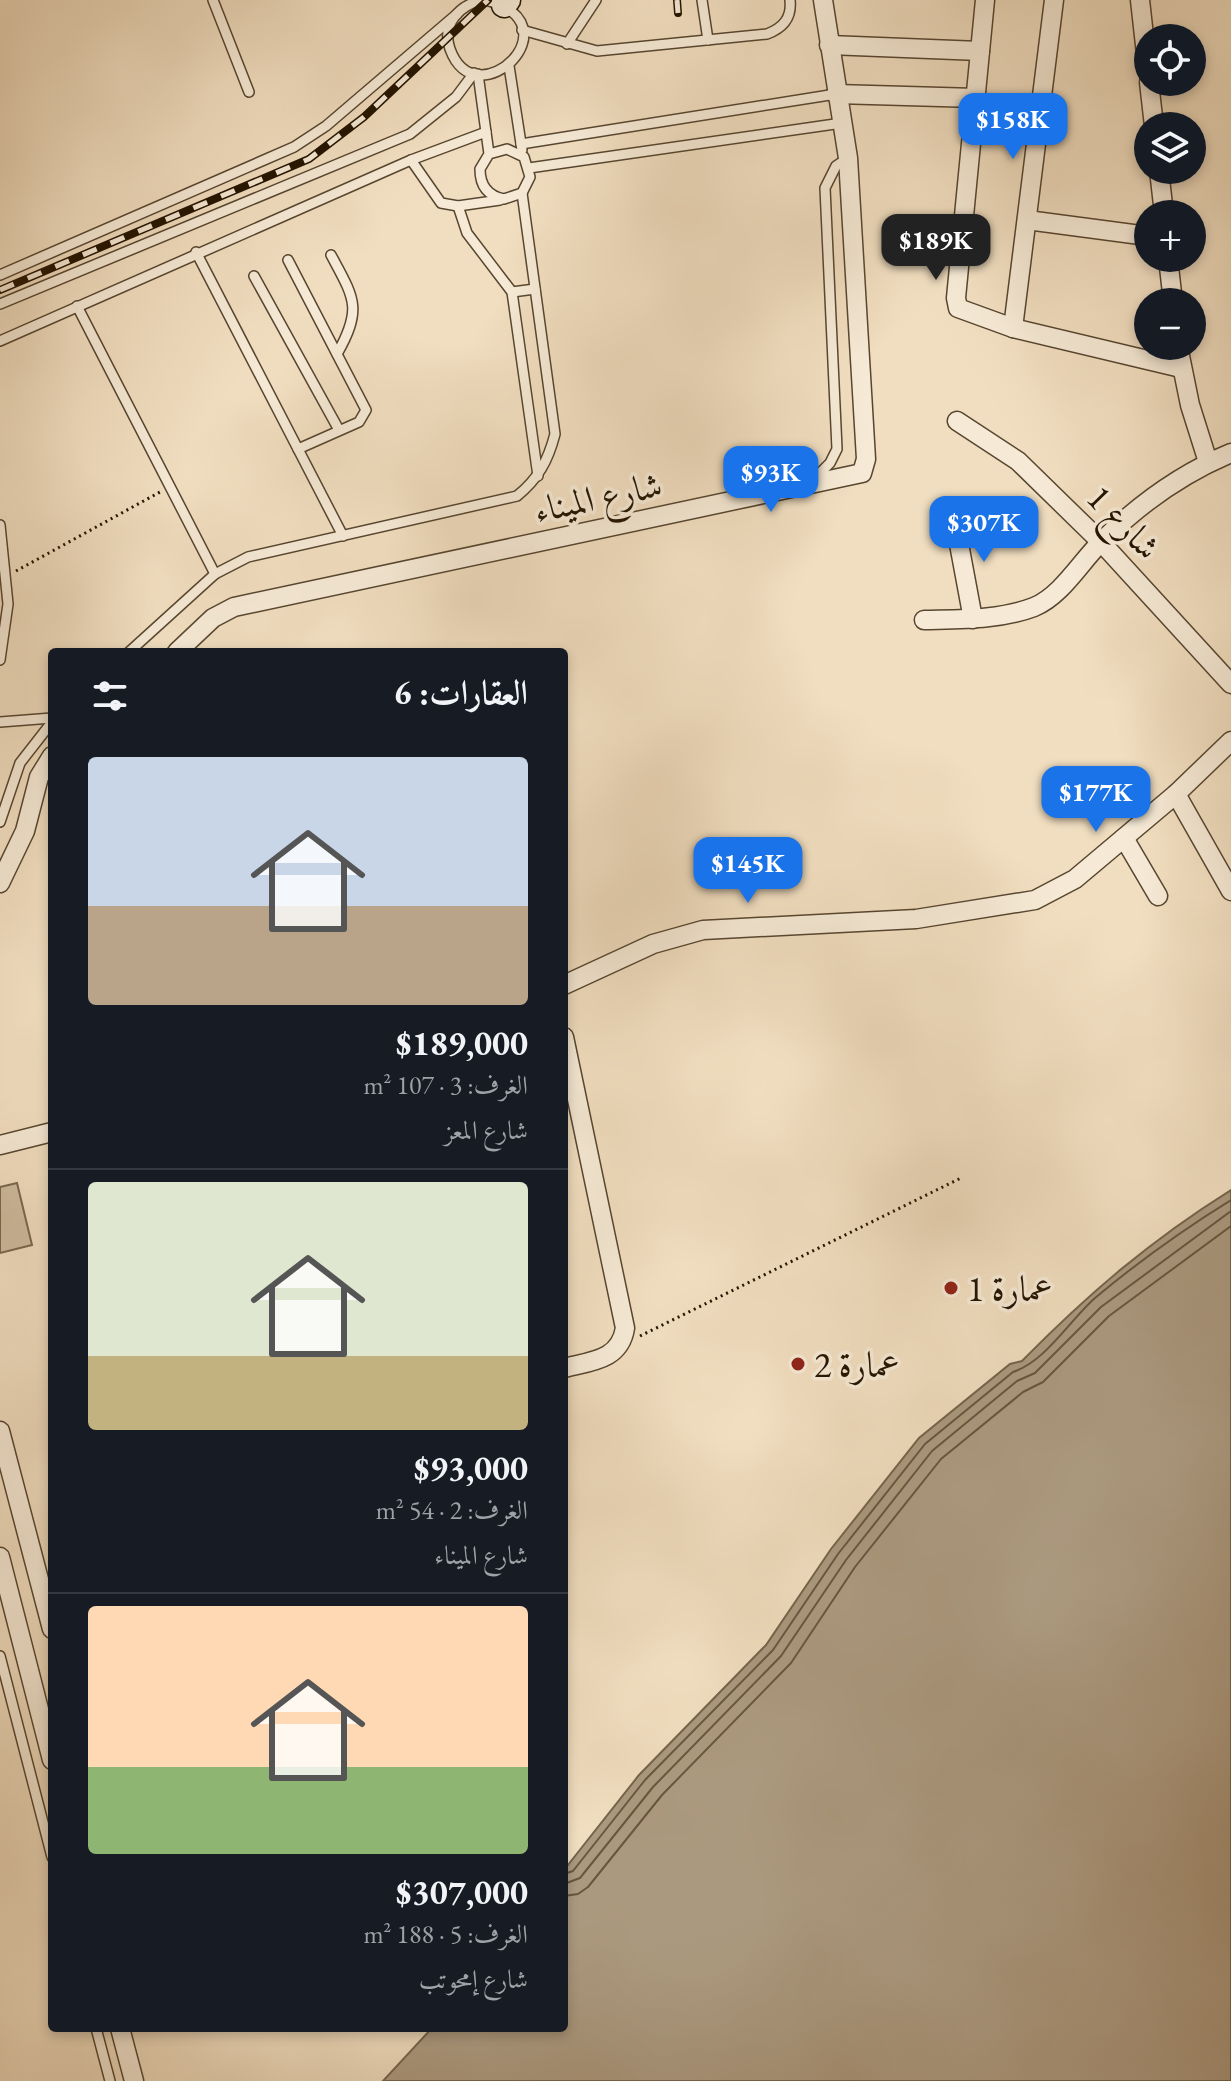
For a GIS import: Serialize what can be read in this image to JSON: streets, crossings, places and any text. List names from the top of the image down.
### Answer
{
  "streets": {
    "street": ["شارع الميناء", "شارع 1"]
  },
  "places": ["عمارة 1", "عمارة 2"],
  "page": {
    "map_buttons": ["+", "−"],
    "price": [
      "$158K",
      "$189K",
      "$93K",
      "$307K",
      "$177K",
      "$145K"
    ],
    "heading": "العقارات: 6",
    "list": [
      {
        "name": "$189,000",
        "note": "الغرف: 3 · 107 m² · شارع المعز"
      },
      {
        "name": "$93,000",
        "note": "الغرف: 2 · 54 m² · شارع الميناء"
      },
      {
        "name": "$307,000",
        "note": "الغرف: 5 · 188 m² · شارع إمحوتب"
      }
    ]
  }
}
